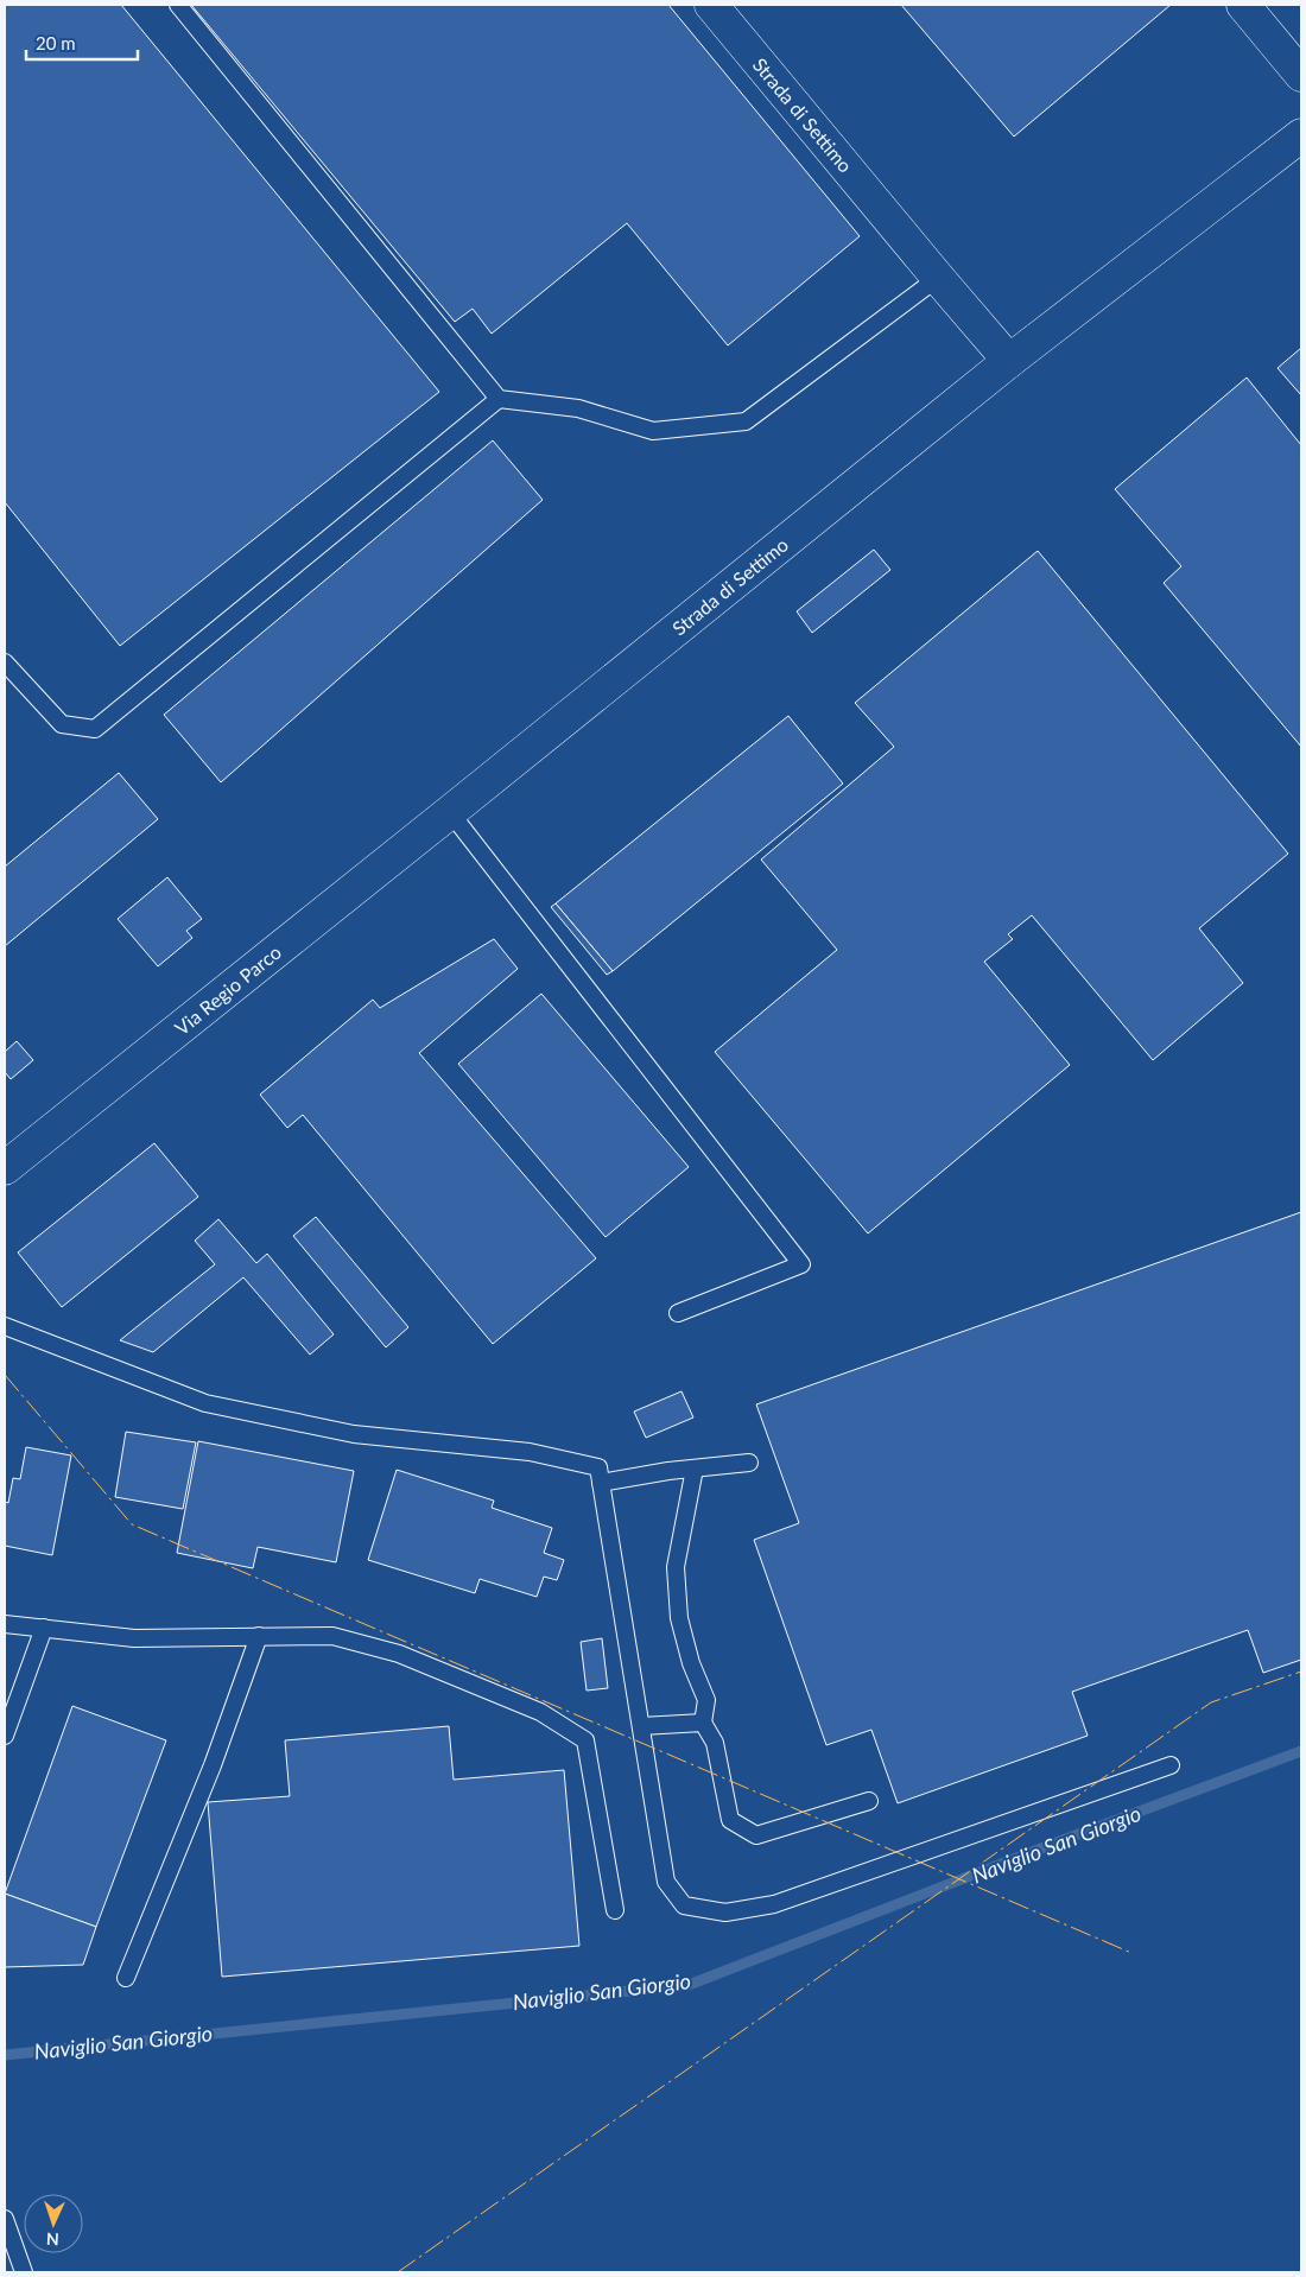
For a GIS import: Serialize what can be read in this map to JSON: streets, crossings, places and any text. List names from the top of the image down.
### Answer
{
  "streets": {
    "street": ["Strada di Settimo", "Via Regio Parco"]
  },
  "crossings": [
    ["Strada di Settimo", "Via Regio Parco"]
  ],
  "water": ["Naviglio San Giorgio"],
  "scale_bar": "20 m",
  "north": "bottom"
}
